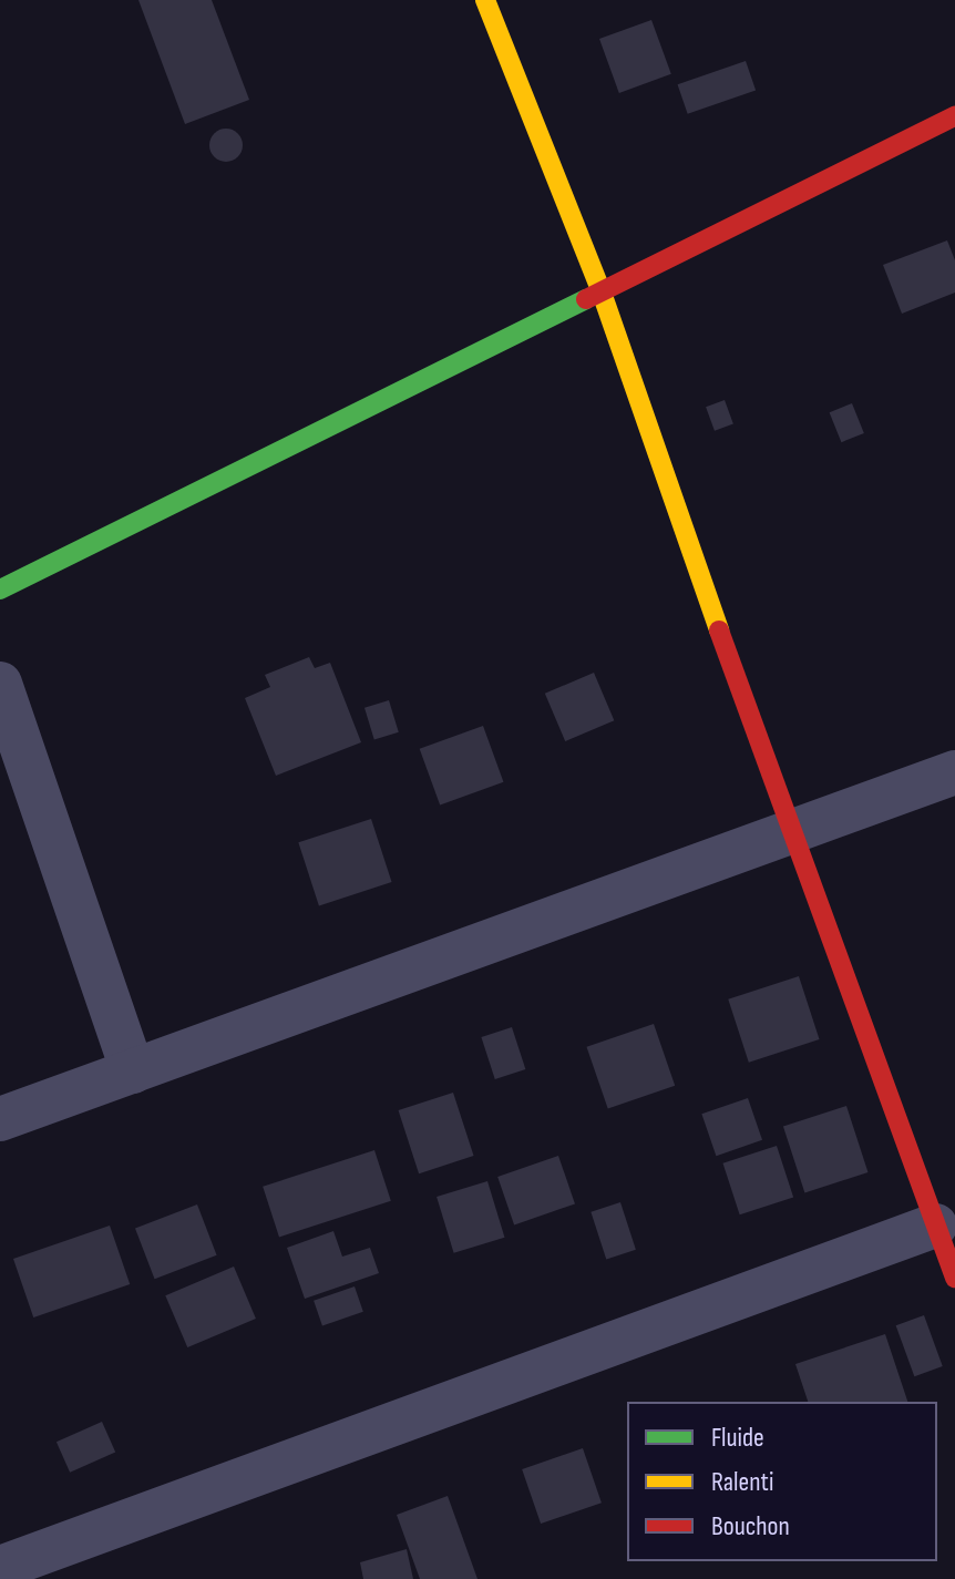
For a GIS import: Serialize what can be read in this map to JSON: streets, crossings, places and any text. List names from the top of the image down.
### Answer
{
  "legend": ["Fluide", "Ralenti", "Bouchon"]
}
